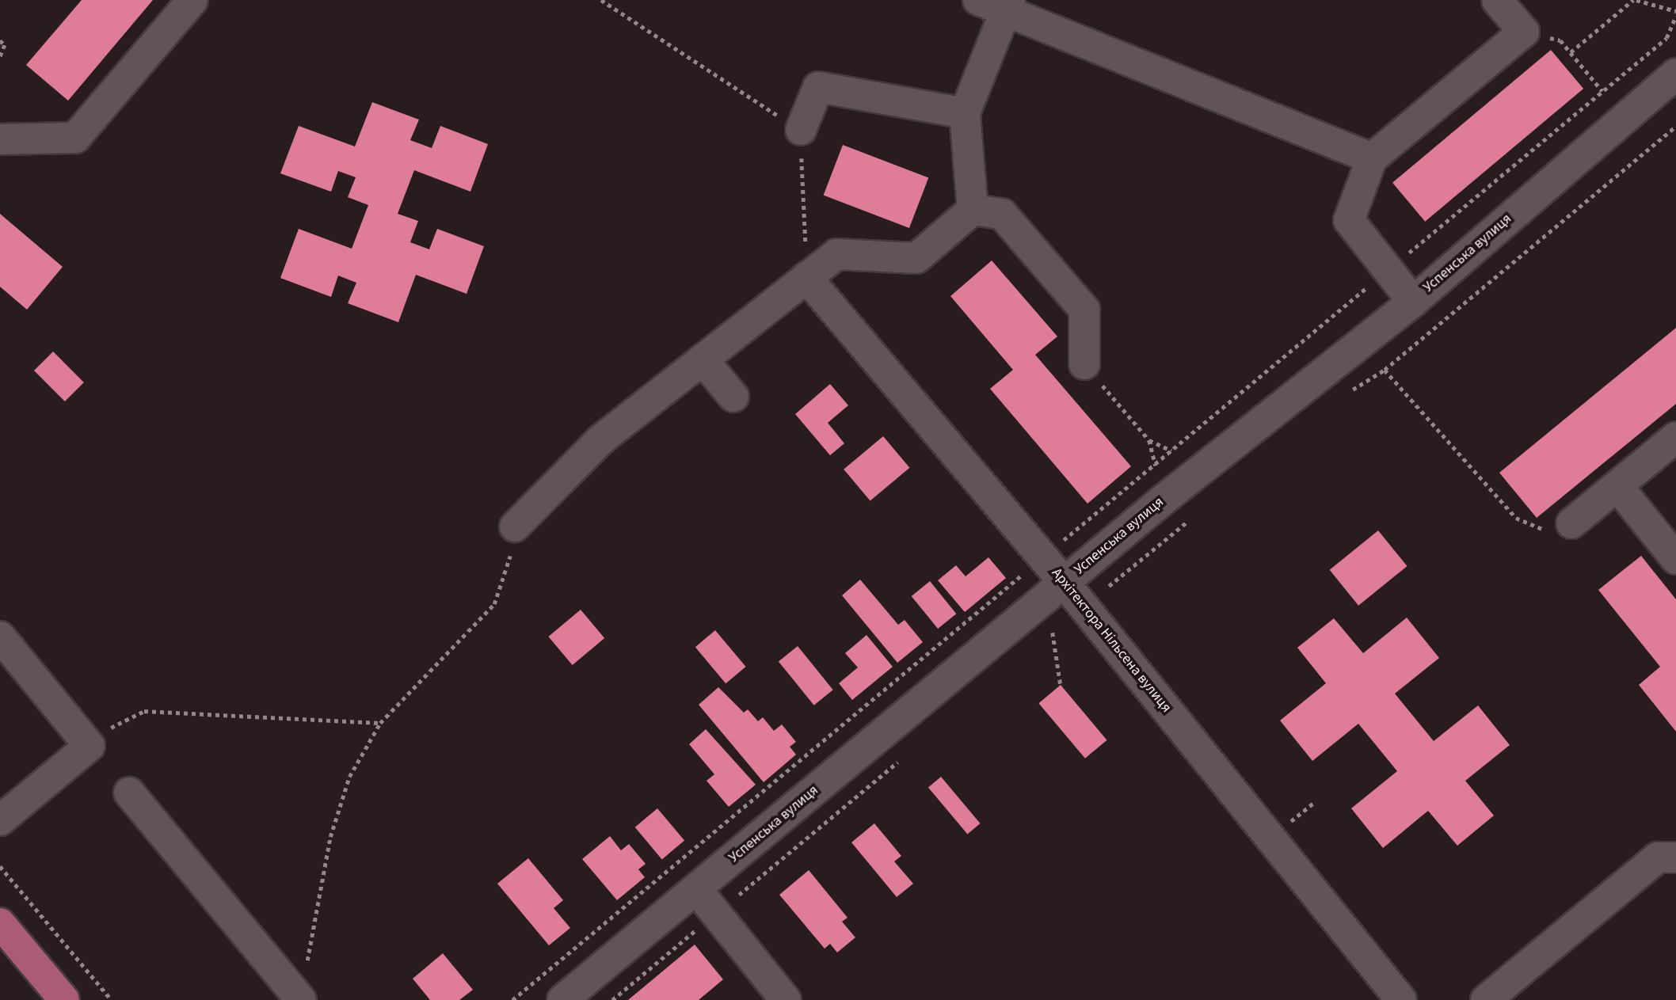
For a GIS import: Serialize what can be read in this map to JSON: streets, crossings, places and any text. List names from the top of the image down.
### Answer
{
  "streets": {
    "street": ["Успенська вулиця", "Архітектора Нільсена вулиця"]
  },
  "crossings": [
    ["Успенська вулиця", "Архітектора Нільсена вулиця"]
  ]
}
